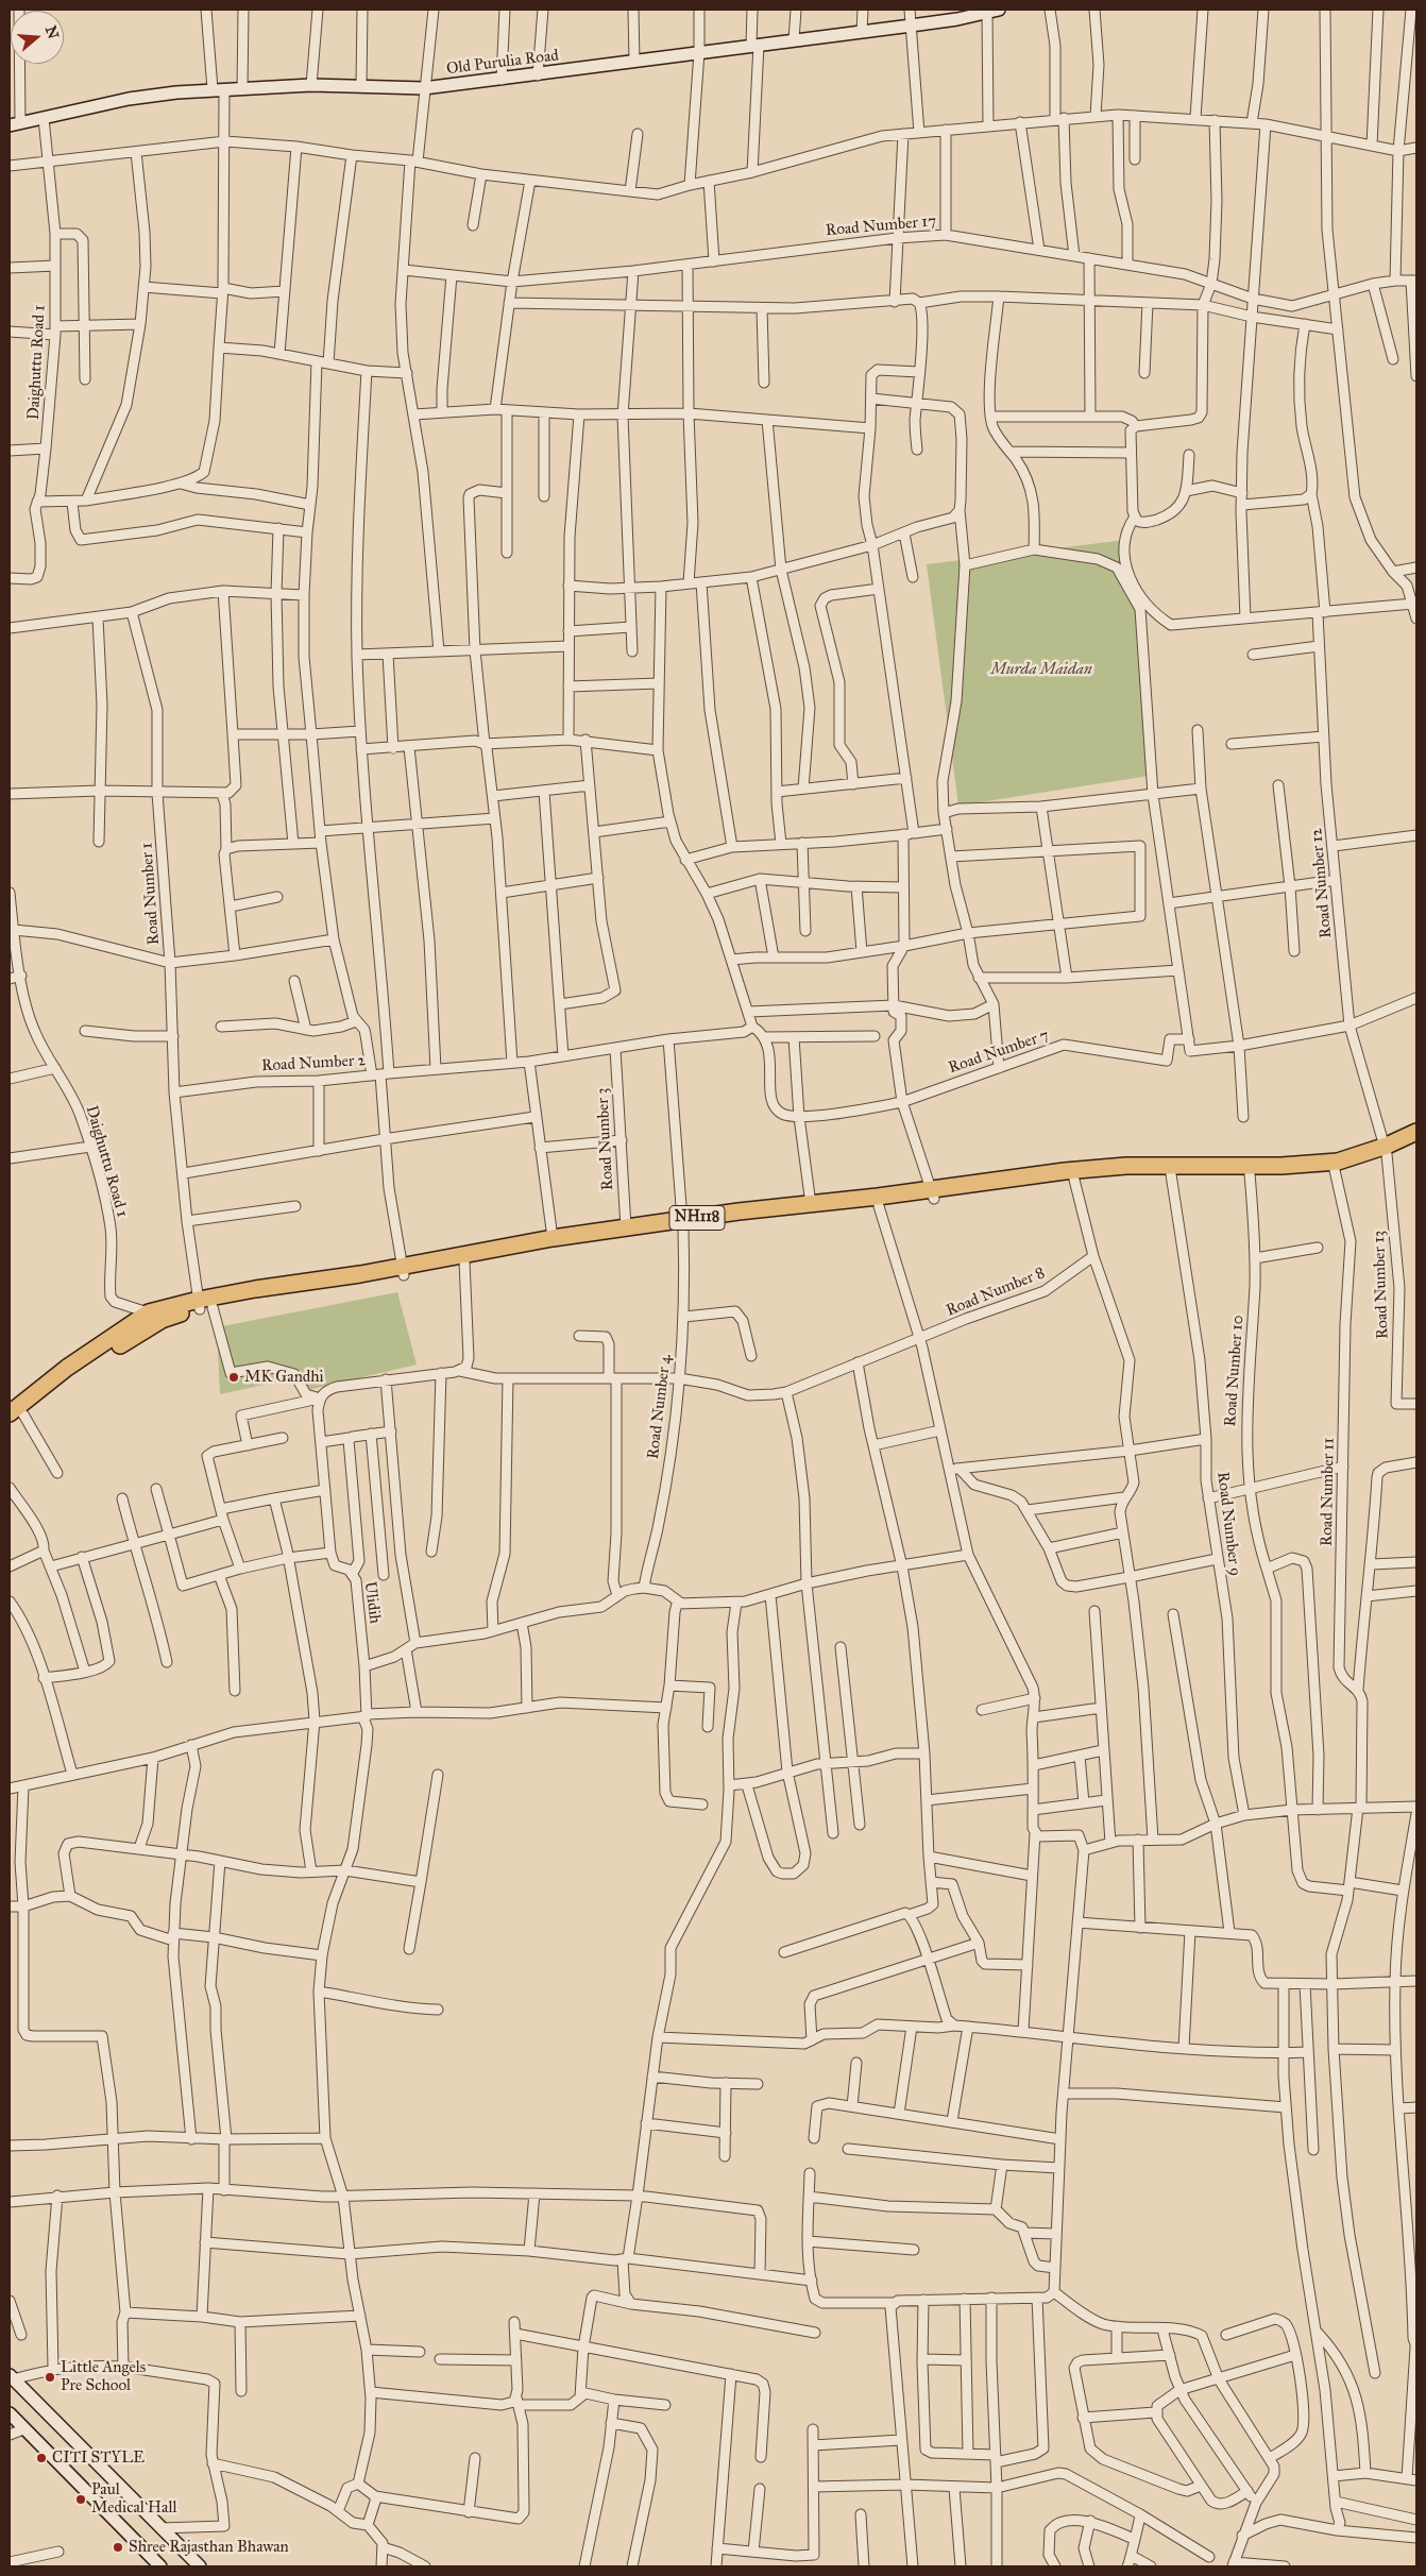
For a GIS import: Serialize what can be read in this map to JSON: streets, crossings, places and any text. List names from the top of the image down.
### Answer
{
  "streets": {
    "highway": ["NH118"],
    "main road": ["Old Purulia Road"],
    "street": [
      "Road Number 17",
      "Daighuttu Road 1",
      "Road Number 12",
      "Road Number 1",
      "Road Number 7",
      "Road Number 2",
      "Road Number 3",
      "Road Number 13",
      "Road Number 8",
      "Road Number 10",
      "Road Number 4",
      "Road Number 11",
      "Road Number 9",
      "Ulidih"
    ]
  },
  "crossings": [
    ["Old Purulia Road", "Daighuttu Road 1"],
    ["Daighuttu Road 1", "NH118"],
    ["Road Number 12", "NH118"],
    ["Road Number 12", "Road Number 13"],
    ["Road Number 1", "Road Number 2"],
    ["Road Number 1", "NH118"],
    ["Road Number 2", "NH118"],
    ["Road Number 3", "NH118"],
    ["NH118", "Road Number 13"],
    ["NH118", "Road Number 10"],
    ["NH118", "Road Number 4"],
    ["NH118", "Road Number 11"],
    ["NH118", "Road Number 9"],
    ["Road Number 8", "Road Number 4"]
  ],
  "parks": ["Murda Maidan"],
  "places": [
    "MK Gandhi",
    "Little Angels Pre School",
    "CITI STYLE",
    "Paul Medical Hall",
    "Shree Rajasthan Bhawan"
  ],
  "north": "right"
}
